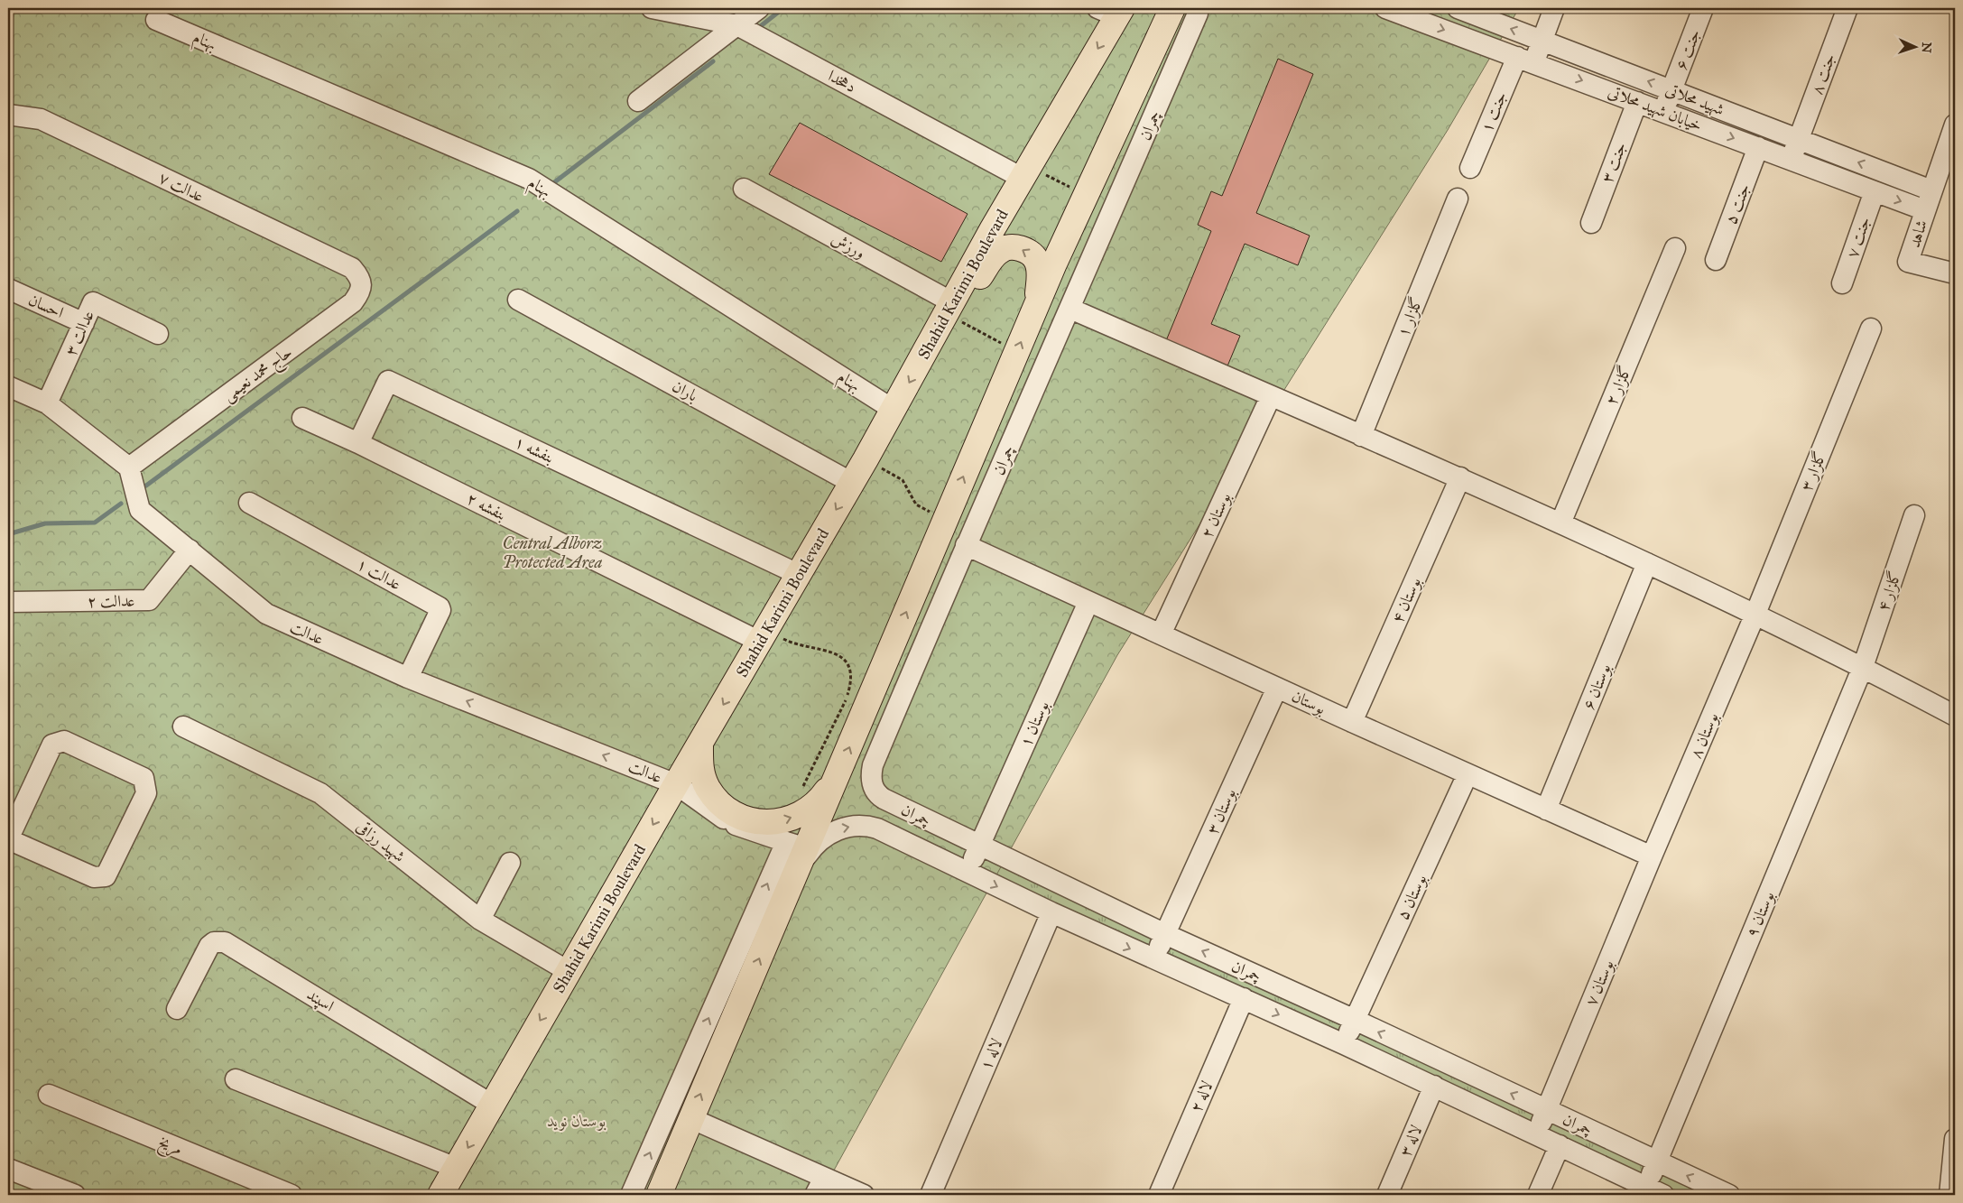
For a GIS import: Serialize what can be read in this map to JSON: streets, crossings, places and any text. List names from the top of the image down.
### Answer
{
  "streets": {
    "main road": ["Shahid Karimi Boulevard"],
    "street": [
      "بهنام",
      "جنت ۶",
      "جنت ۸",
      "دهخدا",
      "شهید محلاتی",
      "خیابان شهید محلاتی",
      "جنت ۱",
      "چمران",
      "جنت ۳",
      "۷ عدالت",
      "جنت ۵",
      "شاهد",
      "جنت ۷",
      "ورزش",
      "احسان",
      "گلزار ۱",
      "عدالت ۳",
      "حاج محمد نعیمی",
      "گلزار ۲",
      "باران",
      "بنفشه ۱",
      "گلزار ۳",
      "بنفشه ۲",
      "بوستان ۲",
      "عدالت ۱",
      "گلزار ۴",
      "بوستان ۴",
      "عدالت ۲",
      "عدالت",
      "بوستان ۶",
      "بوستان",
      "بوستان ۱",
      "بوستان ۸",
      "بوستان ۳",
      "شهید رزاقی",
      "بوستان ۵",
      "بوستان ۹",
      "بوستان ۷",
      "اسپند",
      "لاله ۱",
      "لاله ۲",
      "لاله ۳",
      "مریخ"
    ]
  },
  "crossings": [
    ["بهنام", "Shahid Karimi Boulevard"],
    ["جنت ۶", "شهید محلاتی"],
    ["جنت ۶", "خیابان شهید محلاتی"],
    ["جنت ۸", "شهید محلاتی"],
    ["جنت ۸", "خیابان شهید محلاتی"],
    ["دهخدا", "Shahid Karimi Boulevard"],
    ["شهید محلاتی", "جنت ۱"],
    ["خیابان شهید محلاتی", "جنت ۱"],
    ["خیابان شهید محلاتی", "جنت ۳"],
    ["خیابان شهید محلاتی", "جنت ۵"],
    ["خیابان شهید محلاتی", "شاهد"],
    ["خیابان شهید محلاتی", "جنت ۷"],
    ["چمران", "عدالت"],
    ["چمران", "بوستان"],
    ["چمران", "بوستان ۱"],
    ["چمران", "بوستان ۳"],
    ["چمران", "بوستان ۵"],
    ["چمران", "بوستان ۹"],
    ["چمران", "بوستان ۷"],
    ["چمران", "لاله ۱"],
    ["چمران", "لاله ۲"],
    ["چمران", "لاله ۳"],
    ["۷ عدالت", "حاج محمد نعیمی"],
    ["ورزش", "Shahid Karimi Boulevard"],
    ["Shahid Karimi Boulevard", "باران"],
    ["Shahid Karimi Boulevard", "بنفشه ۱"],
    ["Shahid Karimi Boulevard", "بنفشه ۲"],
    ["Shahid Karimi Boulevard", "عدالت"],
    ["Shahid Karimi Boulevard", "شهید رزاقی"],
    ["Shahid Karimi Boulevard", "اسپند"],
    ["احسان", "عدالت ۳"],
    ["حاج محمد نعیمی", "عدالت"],
    ["بنفشه ۱", "بنفشه ۲"],
    ["گلزار ۳", "بوستان ۸"],
    ["بوستان ۲", "بوستان"],
    ["عدالت ۱", "عدالت"],
    ["گلزار ۴", "بوستان ۹"],
    ["بوستان ۴", "بوستان"],
    ["عدالت ۲", "عدالت"],
    ["بوستان ۶", "بوستان"],
    ["بوستان", "بوستان ۱"],
    ["بوستان", "بوستان ۸"],
    ["بوستان", "بوستان ۳"],
    ["بوستان", "بوستان ۵"],
    ["بوستان", "بوستان ۷"],
    ["بوستان ۸", "بوستان ۷"]
  ],
  "one_way": ["شهید محلاتی", "خیابان شهید محلاتی", "عدالت"],
  "parks": ["Central Alborz Protected Area", "بوستان نوید"],
  "north": "right"
}
